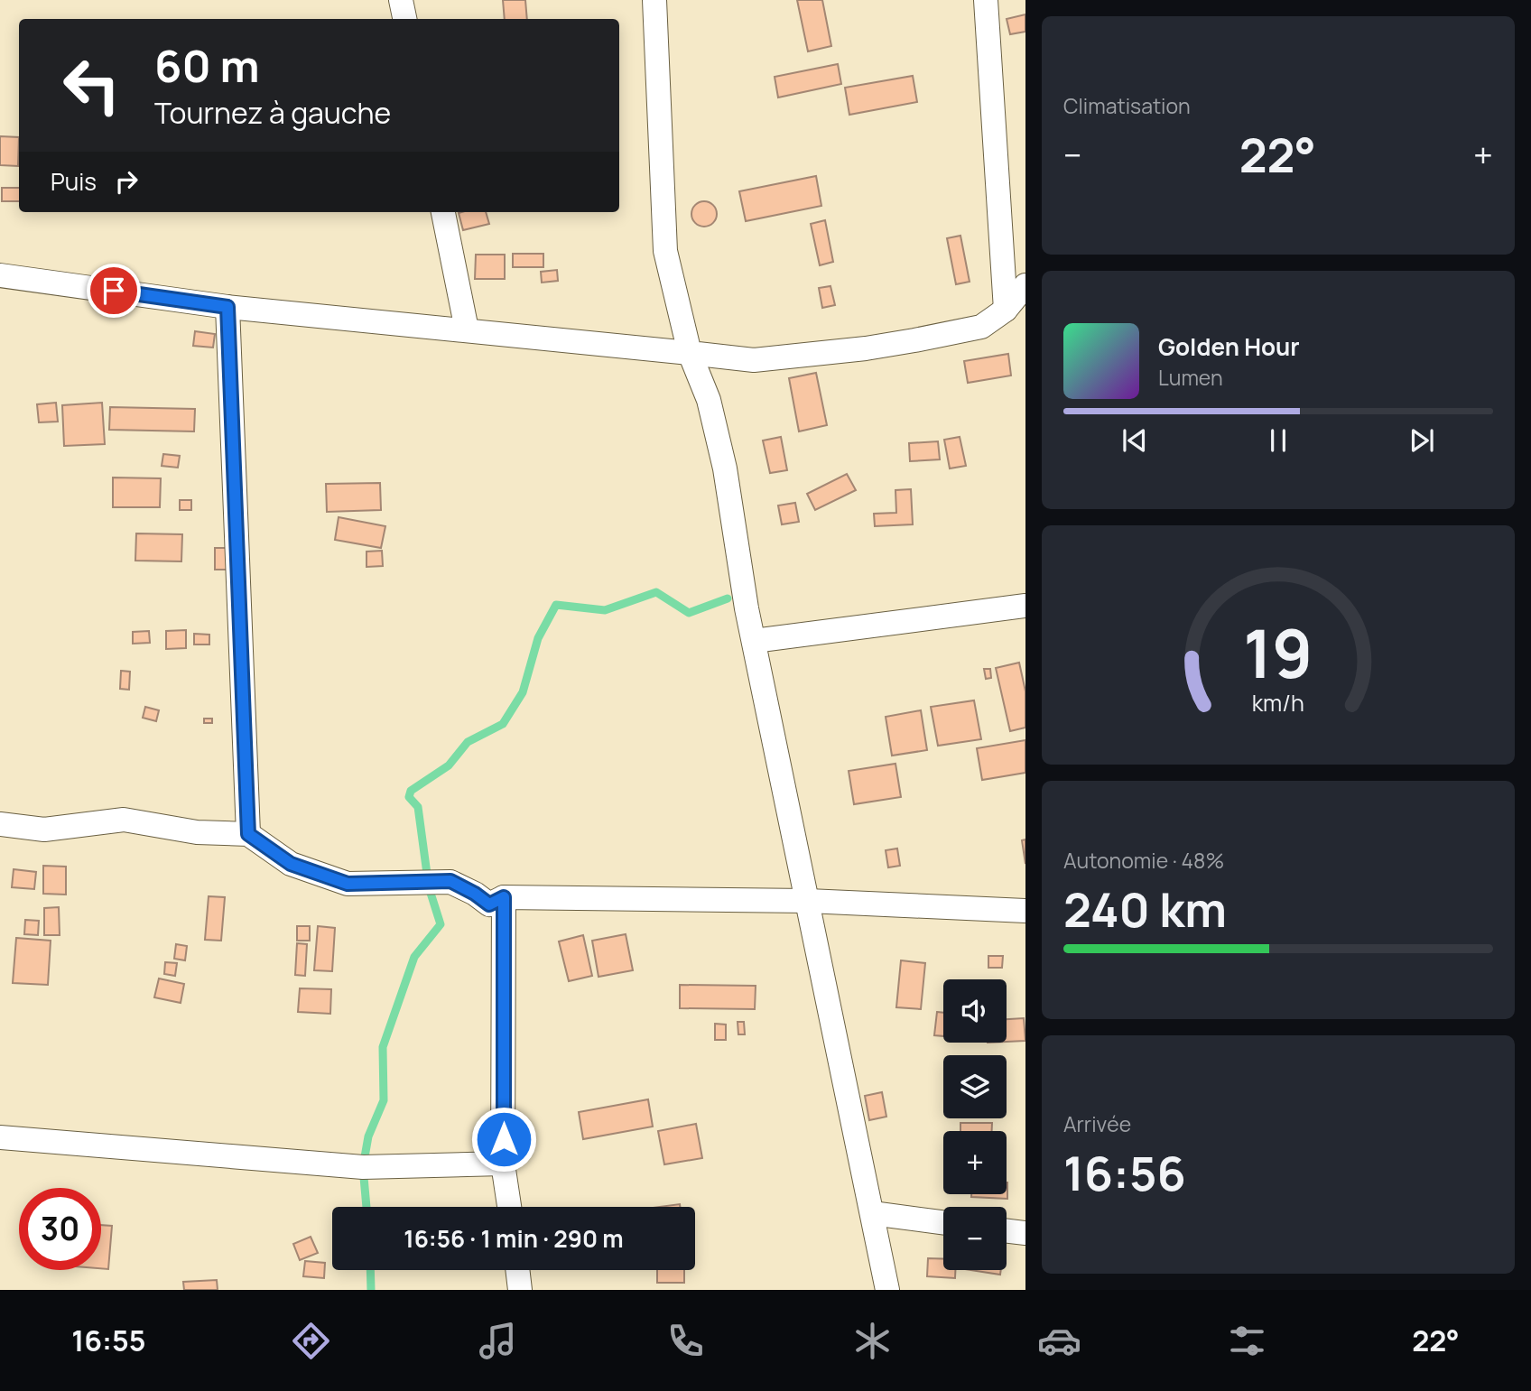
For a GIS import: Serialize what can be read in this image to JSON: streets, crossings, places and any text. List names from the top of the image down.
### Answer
{
  "page": {
    "tile": [
      "Climatisation",
      ["Autonomie · 48%", "240 km"],
      ["Arrivée", "16:56"]
    ],
    "turn": ["60 m", "Tournez à gauche"],
    "heat": ["−", "22°", "+"],
    "then": "Puis",
    "song": ["Golden Hour", "Lumen"],
    "map_buttons": ["+", "−"],
    "limit": "30",
    "trip": "16:56 · 1 min · 290 m",
    "tabs": ["16:55", "22°"],
    "gauge": ["19", "km/h"]
  }
}
